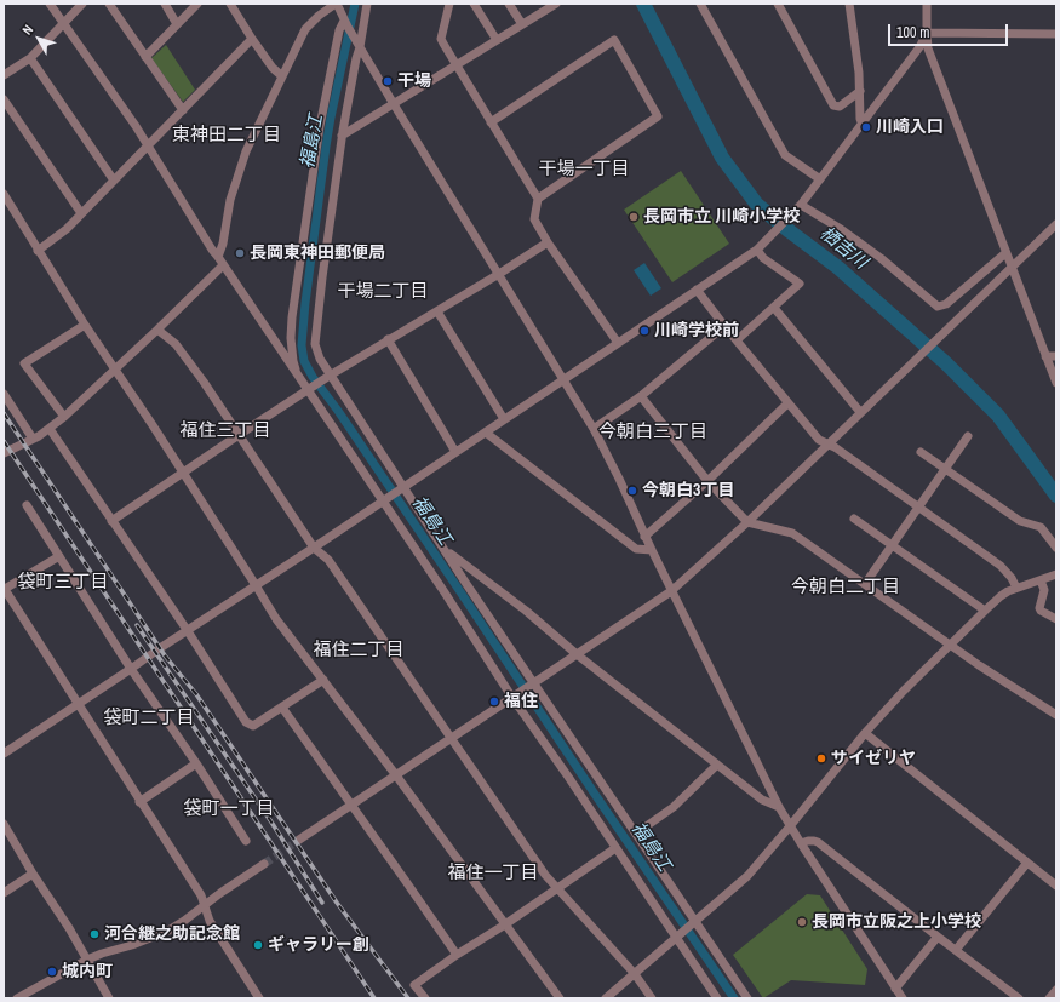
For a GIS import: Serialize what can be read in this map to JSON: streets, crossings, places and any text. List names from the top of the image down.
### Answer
{
  "districts": [
    "東神田二丁目",
    "干場一丁目",
    "干場二丁目",
    "福住三丁目",
    "今朝白三丁目",
    "袋町三丁目",
    "今朝白二丁目",
    "福住二丁目",
    "袋町二丁目",
    "袋町一丁目",
    "福住一丁目"
  ],
  "water": ["福島江", "栖吉川"],
  "places": [
    "干場",
    "川崎入口",
    "長岡市立 川崎小学校",
    "長岡東神田郵便局",
    "川崎学校前",
    "今朝白3丁目",
    "福住",
    "サイゼリヤ",
    "長岡市立阪之上小学校",
    "河合継之助記念館",
    "ギャラリー創",
    "城内町"
  ],
  "scale_bar": "100 m",
  "north": "top left"
}
